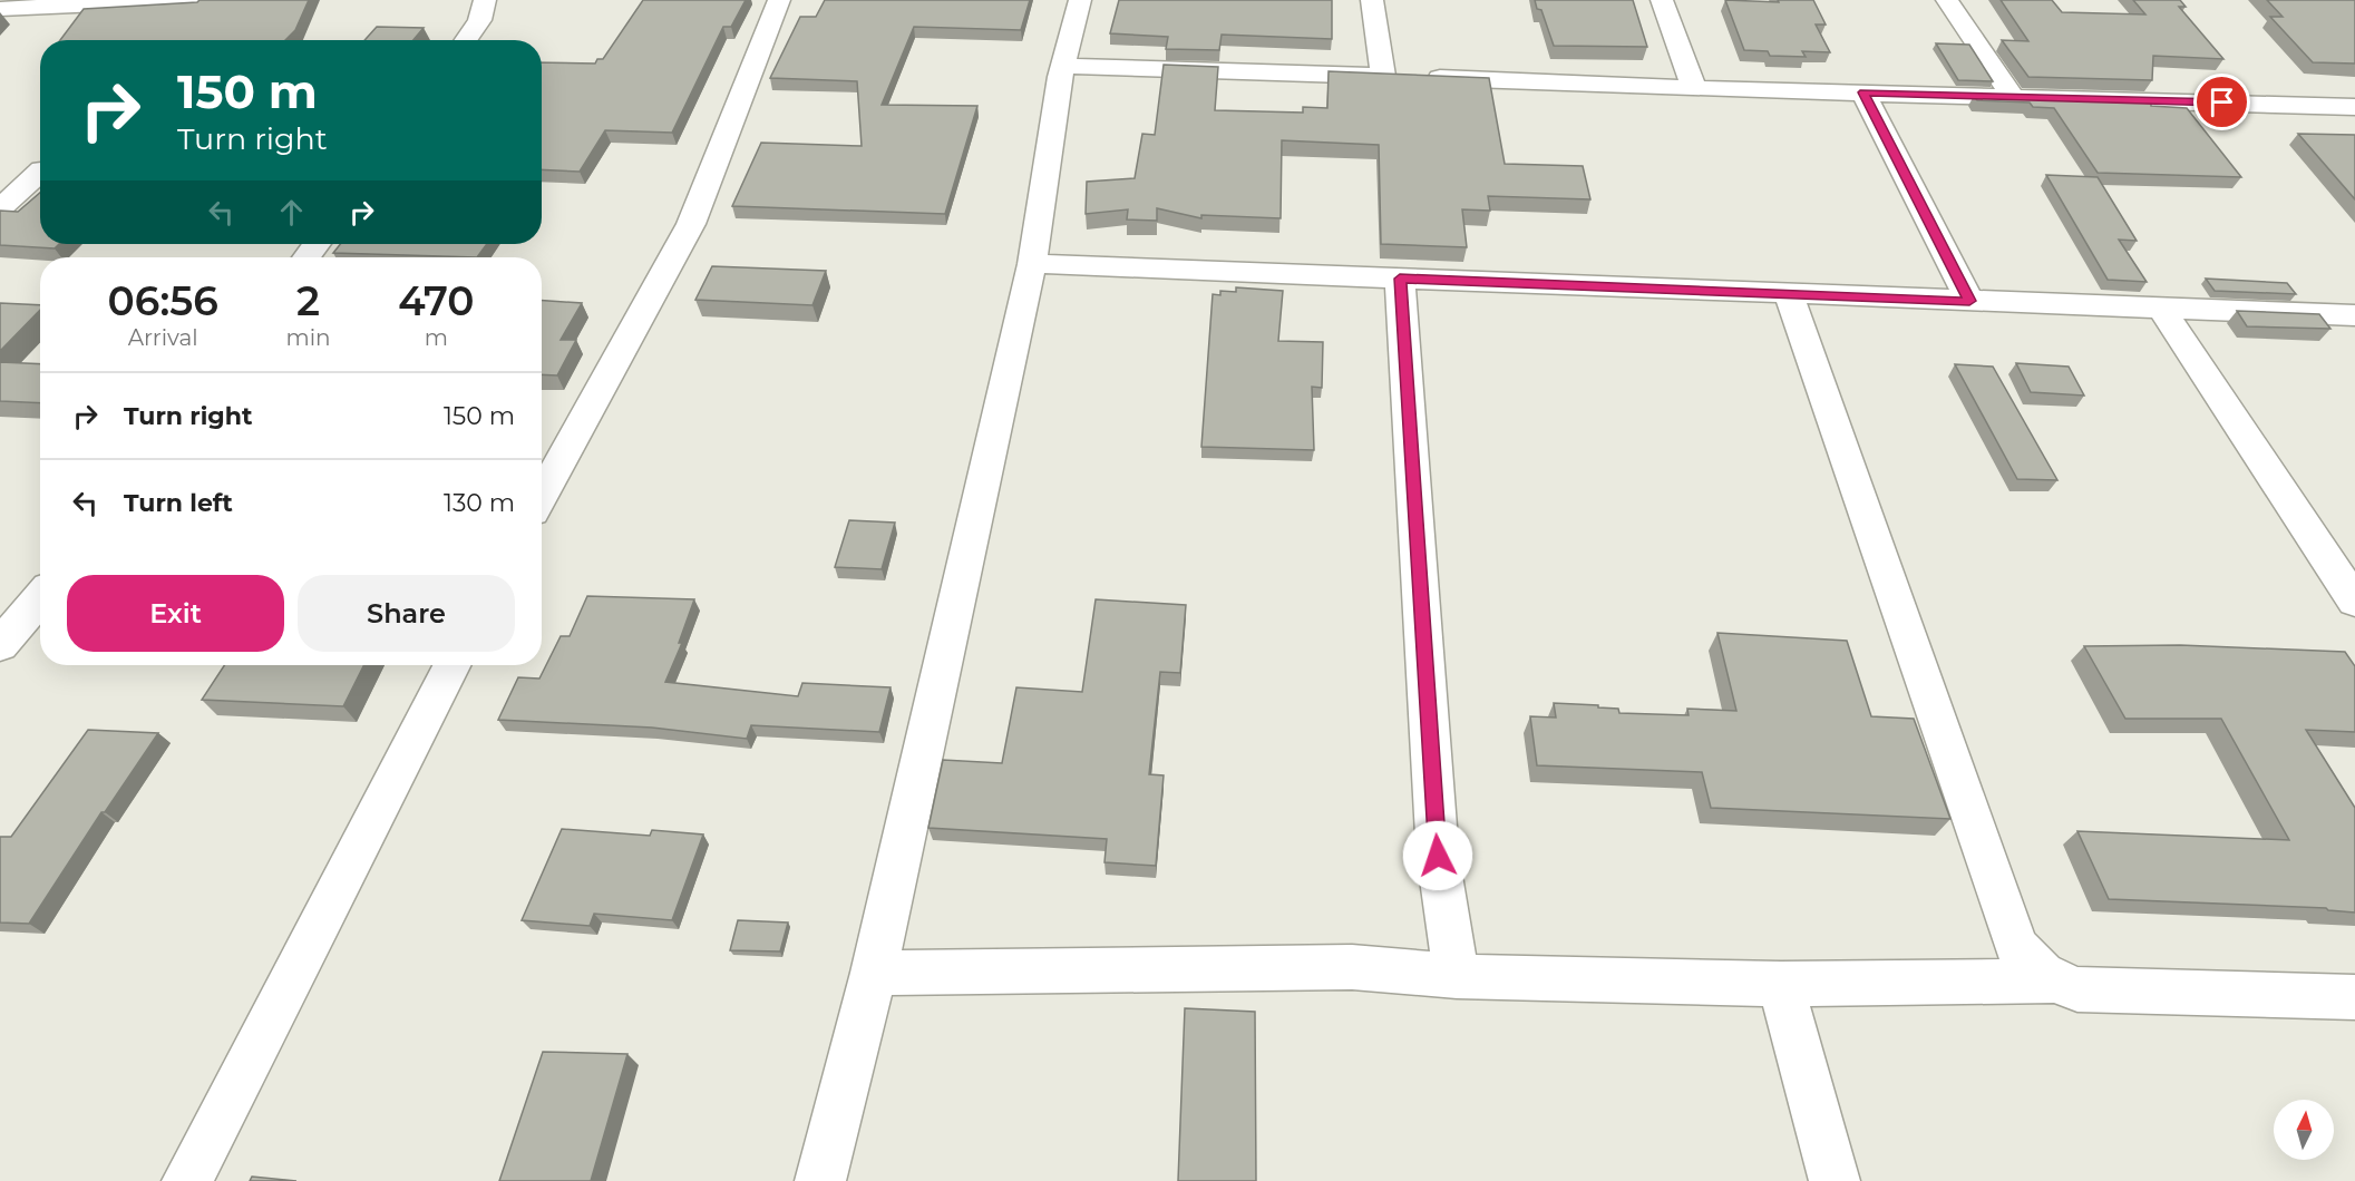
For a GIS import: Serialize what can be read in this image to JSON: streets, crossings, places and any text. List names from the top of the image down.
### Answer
{
  "north": "top",
  "page": {
    "turn": ["150 m", "Turn right"],
    "eta": [
      "06:56",
      "Arrival",
      "2",
      "min",
      "470",
      "m"
    ],
    "list": [
      {
        "name": "Turn right",
        "value": "150 m"
      },
      {
        "name": "Turn left",
        "value": "130 m"
      }
    ],
    "buttons": ["Exit", "Share"]
  }
}
